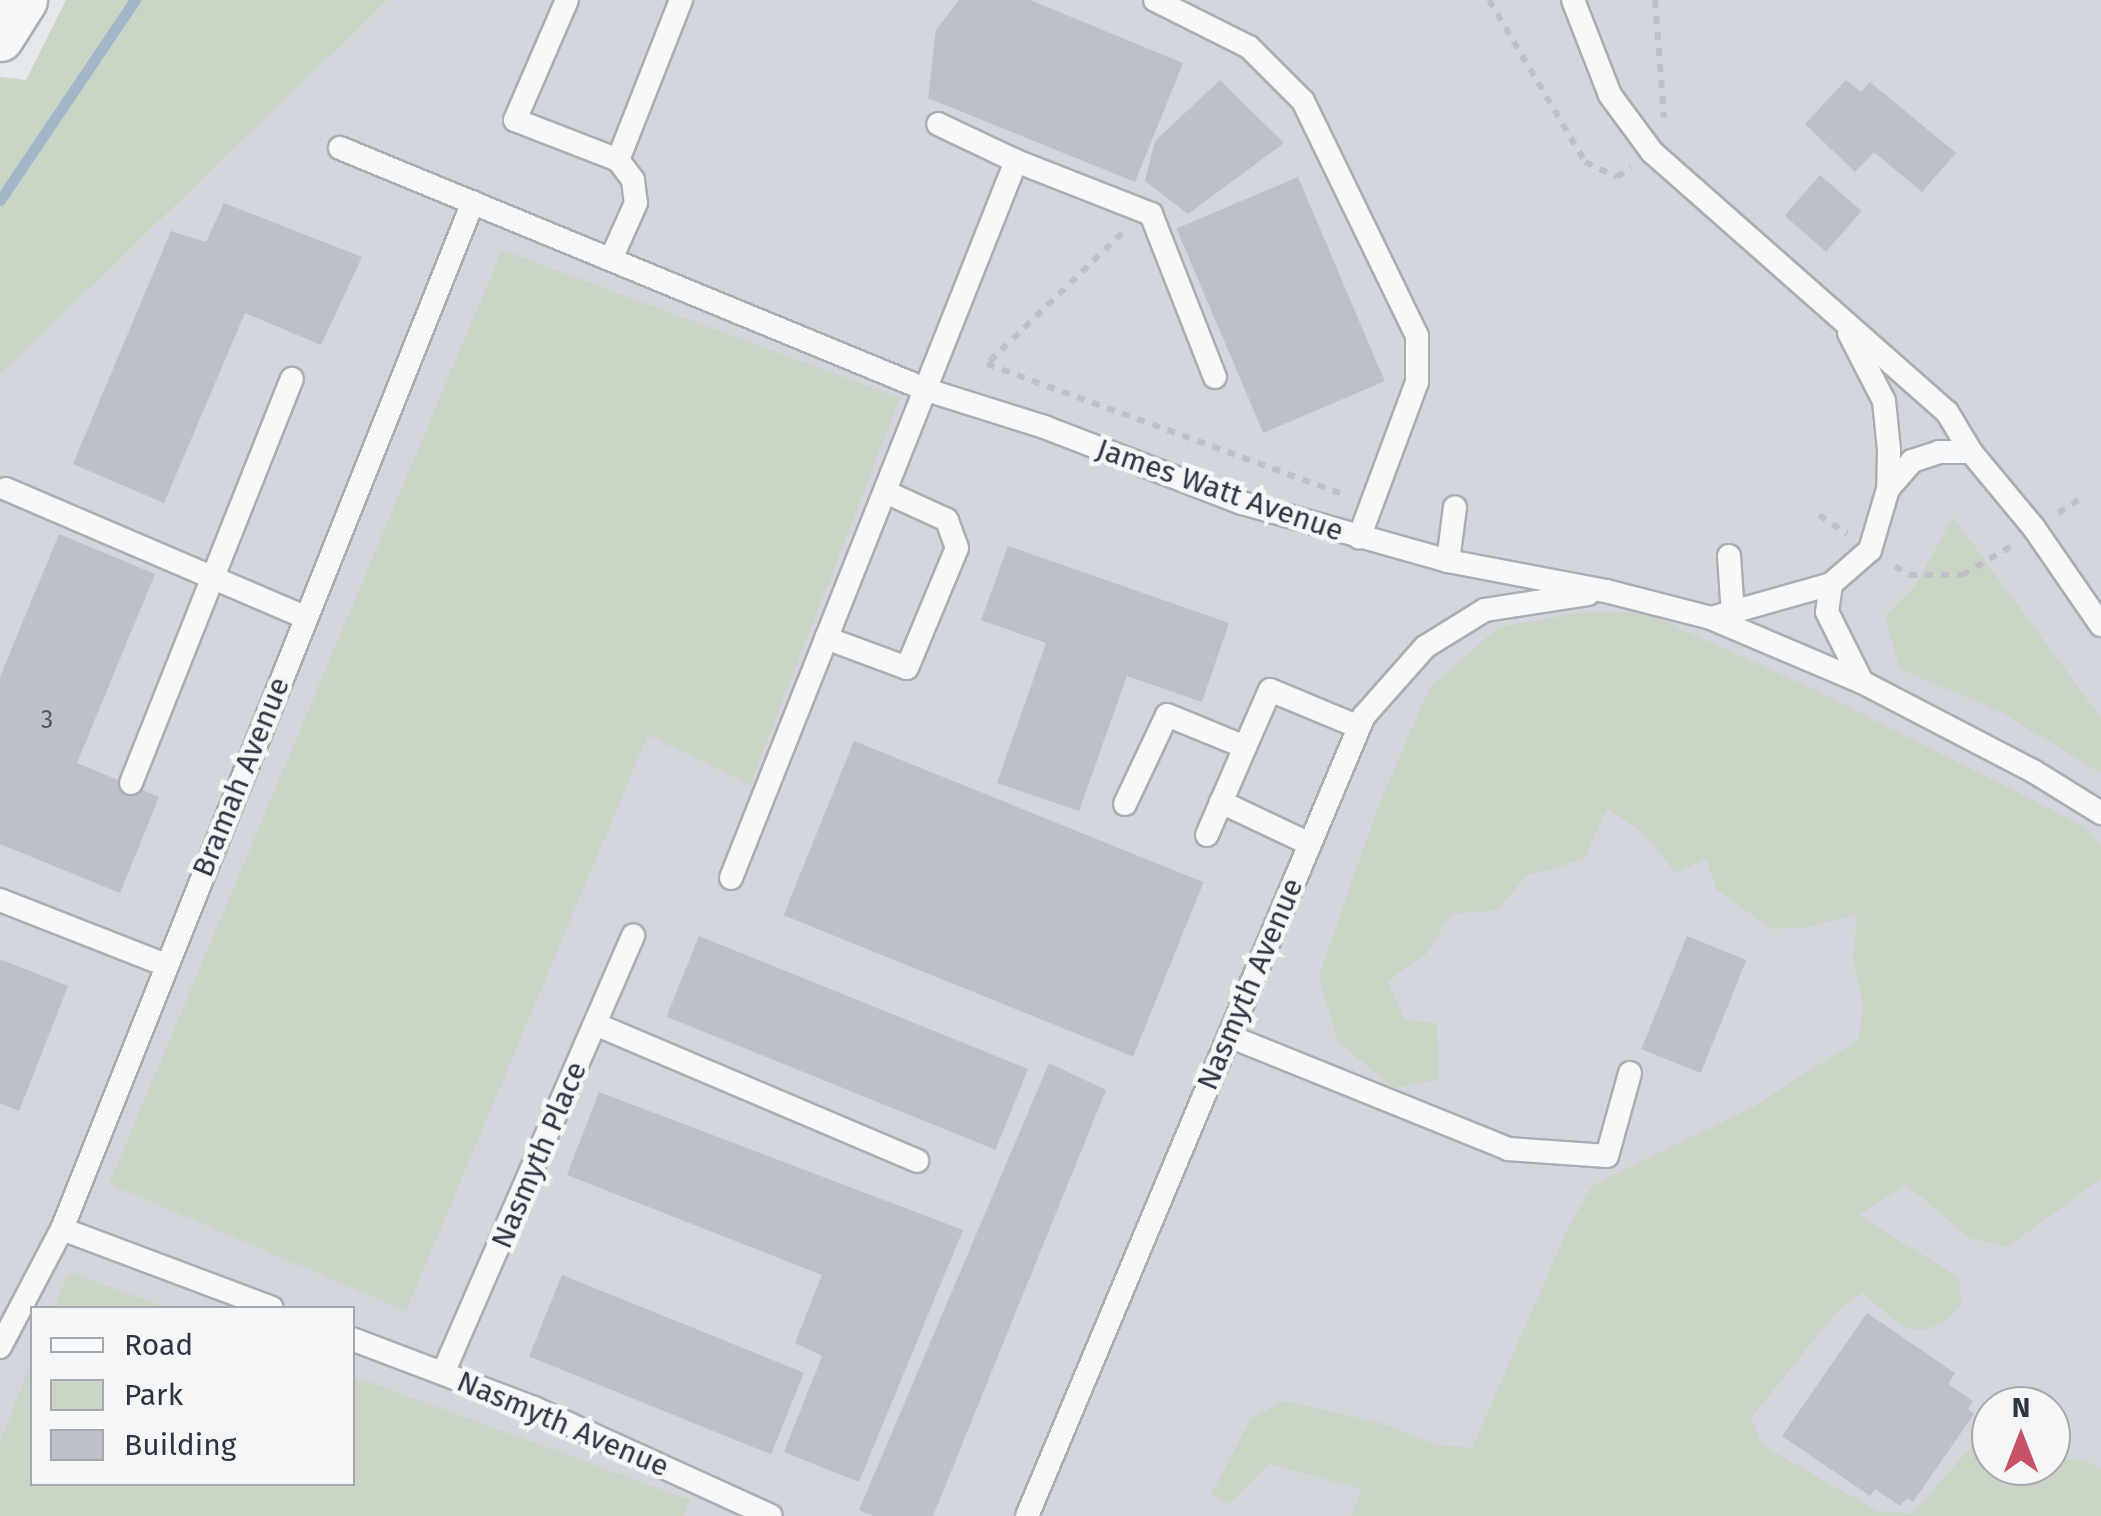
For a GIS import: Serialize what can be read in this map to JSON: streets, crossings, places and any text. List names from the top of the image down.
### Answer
{
  "streets": {
    "lane": [
      "James Watt Avenue",
      "Bramah Avenue",
      "Nasmyth Avenue",
      "Nasmyth Place"
    ]
  },
  "crossings": [
    ["James Watt Avenue", "Bramah Avenue"],
    ["James Watt Avenue", "Nasmyth Avenue"],
    ["Nasmyth Avenue", "Nasmyth Place"]
  ],
  "house_numbers": ["3"],
  "legend": ["Road", "Park", "Building"],
  "north": "top"
}
